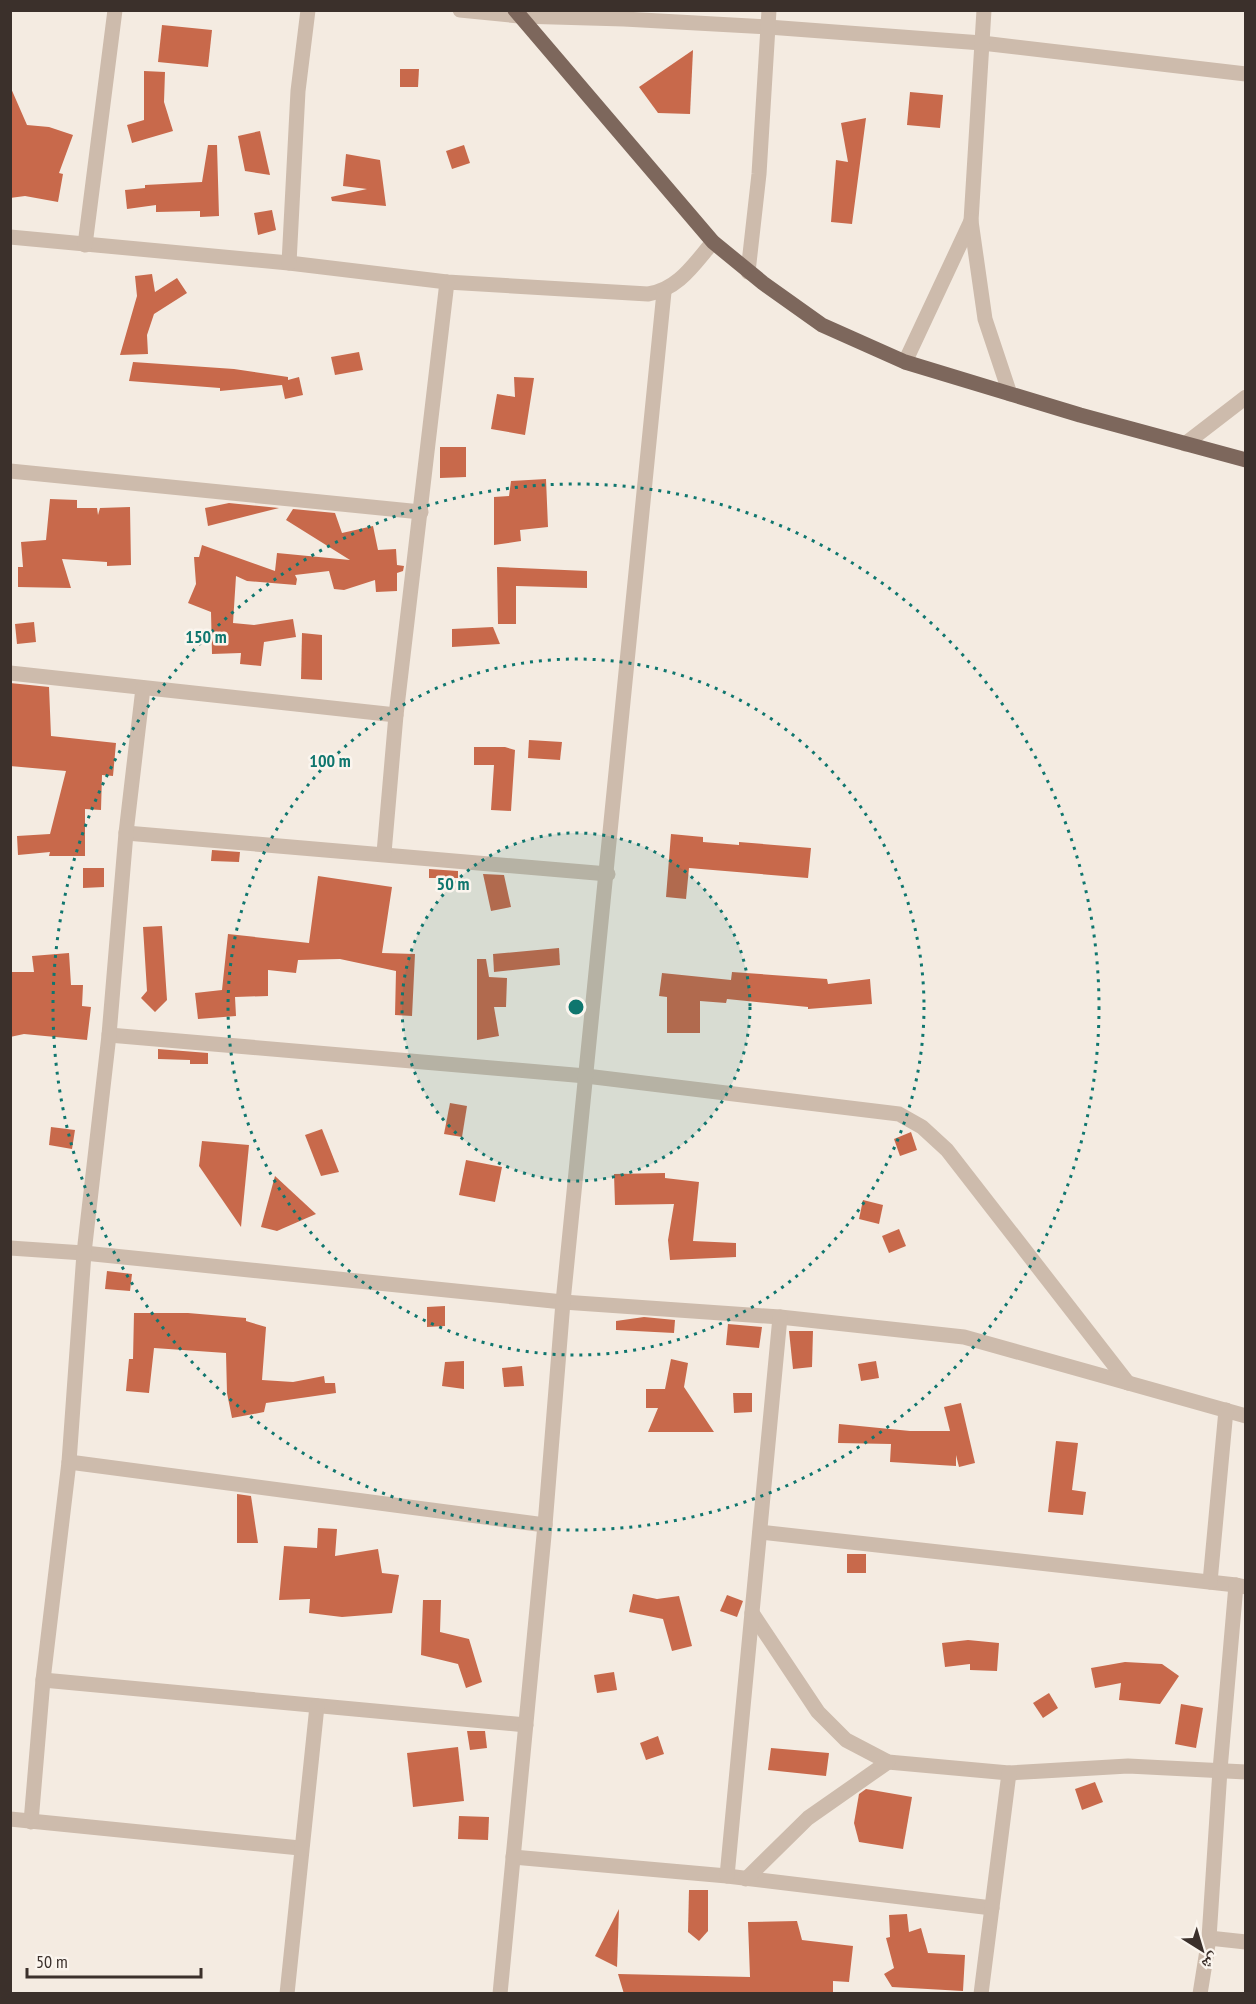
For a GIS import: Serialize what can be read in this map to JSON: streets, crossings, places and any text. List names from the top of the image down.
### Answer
{
  "scale_bar": "50 m",
  "north": "bottom right",
  "rings": ["150 m", "100 m", "50 m"]
}
